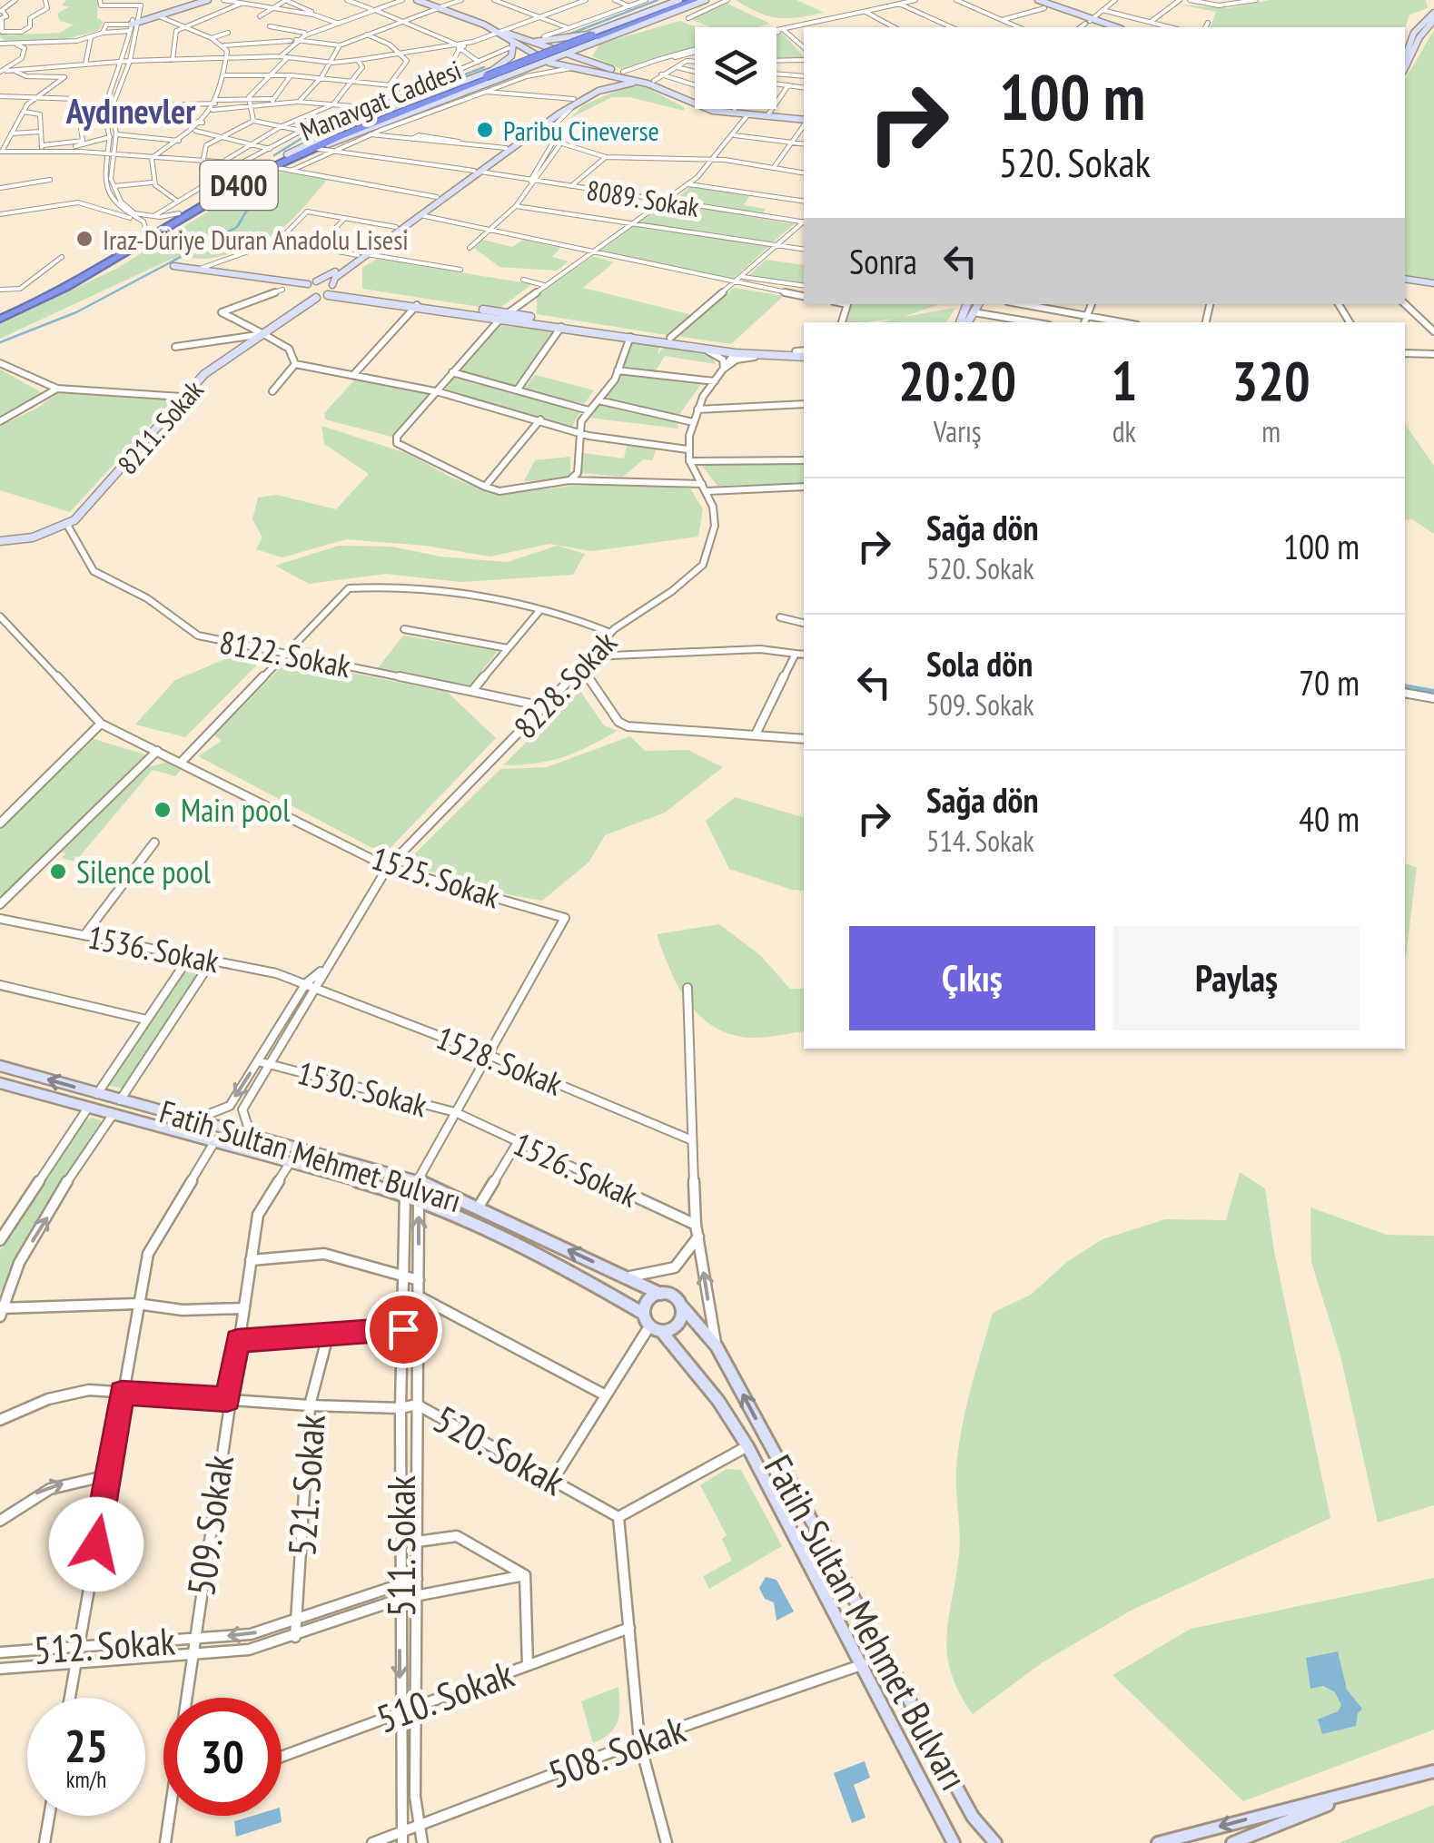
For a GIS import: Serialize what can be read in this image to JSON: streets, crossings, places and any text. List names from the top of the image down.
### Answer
{
  "streets": {
    "highway": ["Manavgat Caddesi", "D400"],
    "street": [
      "8089. Sokak",
      "8211. Sokak",
      "8122. Sokak",
      "8228. Sokak",
      "1525. Sokak",
      "1536. Sokak",
      "1528. Sokak",
      "1530. Sokak",
      "Fatih Sultan Mehmet Bulvarı",
      "1526. Sokak",
      "520. Sokak",
      "521. Sokak",
      "509. Sokak",
      "511. Sokak",
      "512. Sokak",
      "510. Sokak",
      "508. Sokak"
    ]
  },
  "crossings": [
    ["Manavgat Caddesi", "D400"],
    ["8211. Sokak", "8122. Sokak"],
    ["8122. Sokak", "8228. Sokak"],
    ["8228. Sokak", "1525. Sokak"],
    ["1525. Sokak", "1528. Sokak"],
    ["1536. Sokak", "1528. Sokak"],
    ["1530. Sokak", "1526. Sokak"],
    ["Fatih Sultan Mehmet Bulvarı", "509. Sokak"],
    ["Fatih Sultan Mehmet Bulvarı", "511. Sokak"],
    ["Fatih Sultan Mehmet Bulvarı", "508. Sokak"],
    ["520. Sokak", "521. Sokak"],
    ["520. Sokak", "509. Sokak"],
    ["520. Sokak", "511. Sokak"],
    ["521. Sokak", "512. Sokak"],
    ["509. Sokak", "512. Sokak"],
    ["511. Sokak", "512. Sokak"],
    ["511. Sokak", "510. Sokak"],
    ["511. Sokak", "508. Sokak"]
  ],
  "districts": ["Aydınevler"],
  "places": [
    "Paribu Cineverse",
    "Iraz-Düriye Duran Anadolu Lisesi",
    "Main pool",
    "Silence pool"
  ],
  "page": {
    "turn": ["100 m", "520. Sokak"],
    "then": "Sonra",
    "eta": [
      "20:20",
      "Varış",
      "1",
      "dk",
      "320",
      "m"
    ],
    "list": [
      {
        "name": "Sağa dön",
        "note": "520. Sokak",
        "value": "100 m"
      },
      {
        "name": "Sola dön",
        "note": "509. Sokak",
        "value": "70 m"
      },
      {
        "name": "Sağa dön",
        "note": "514. Sokak",
        "value": "40 m"
      }
    ],
    "buttons": ["Çıkış", "Paylaş"],
    "speed": "25 km/h",
    "limit": "30"
  }
}
